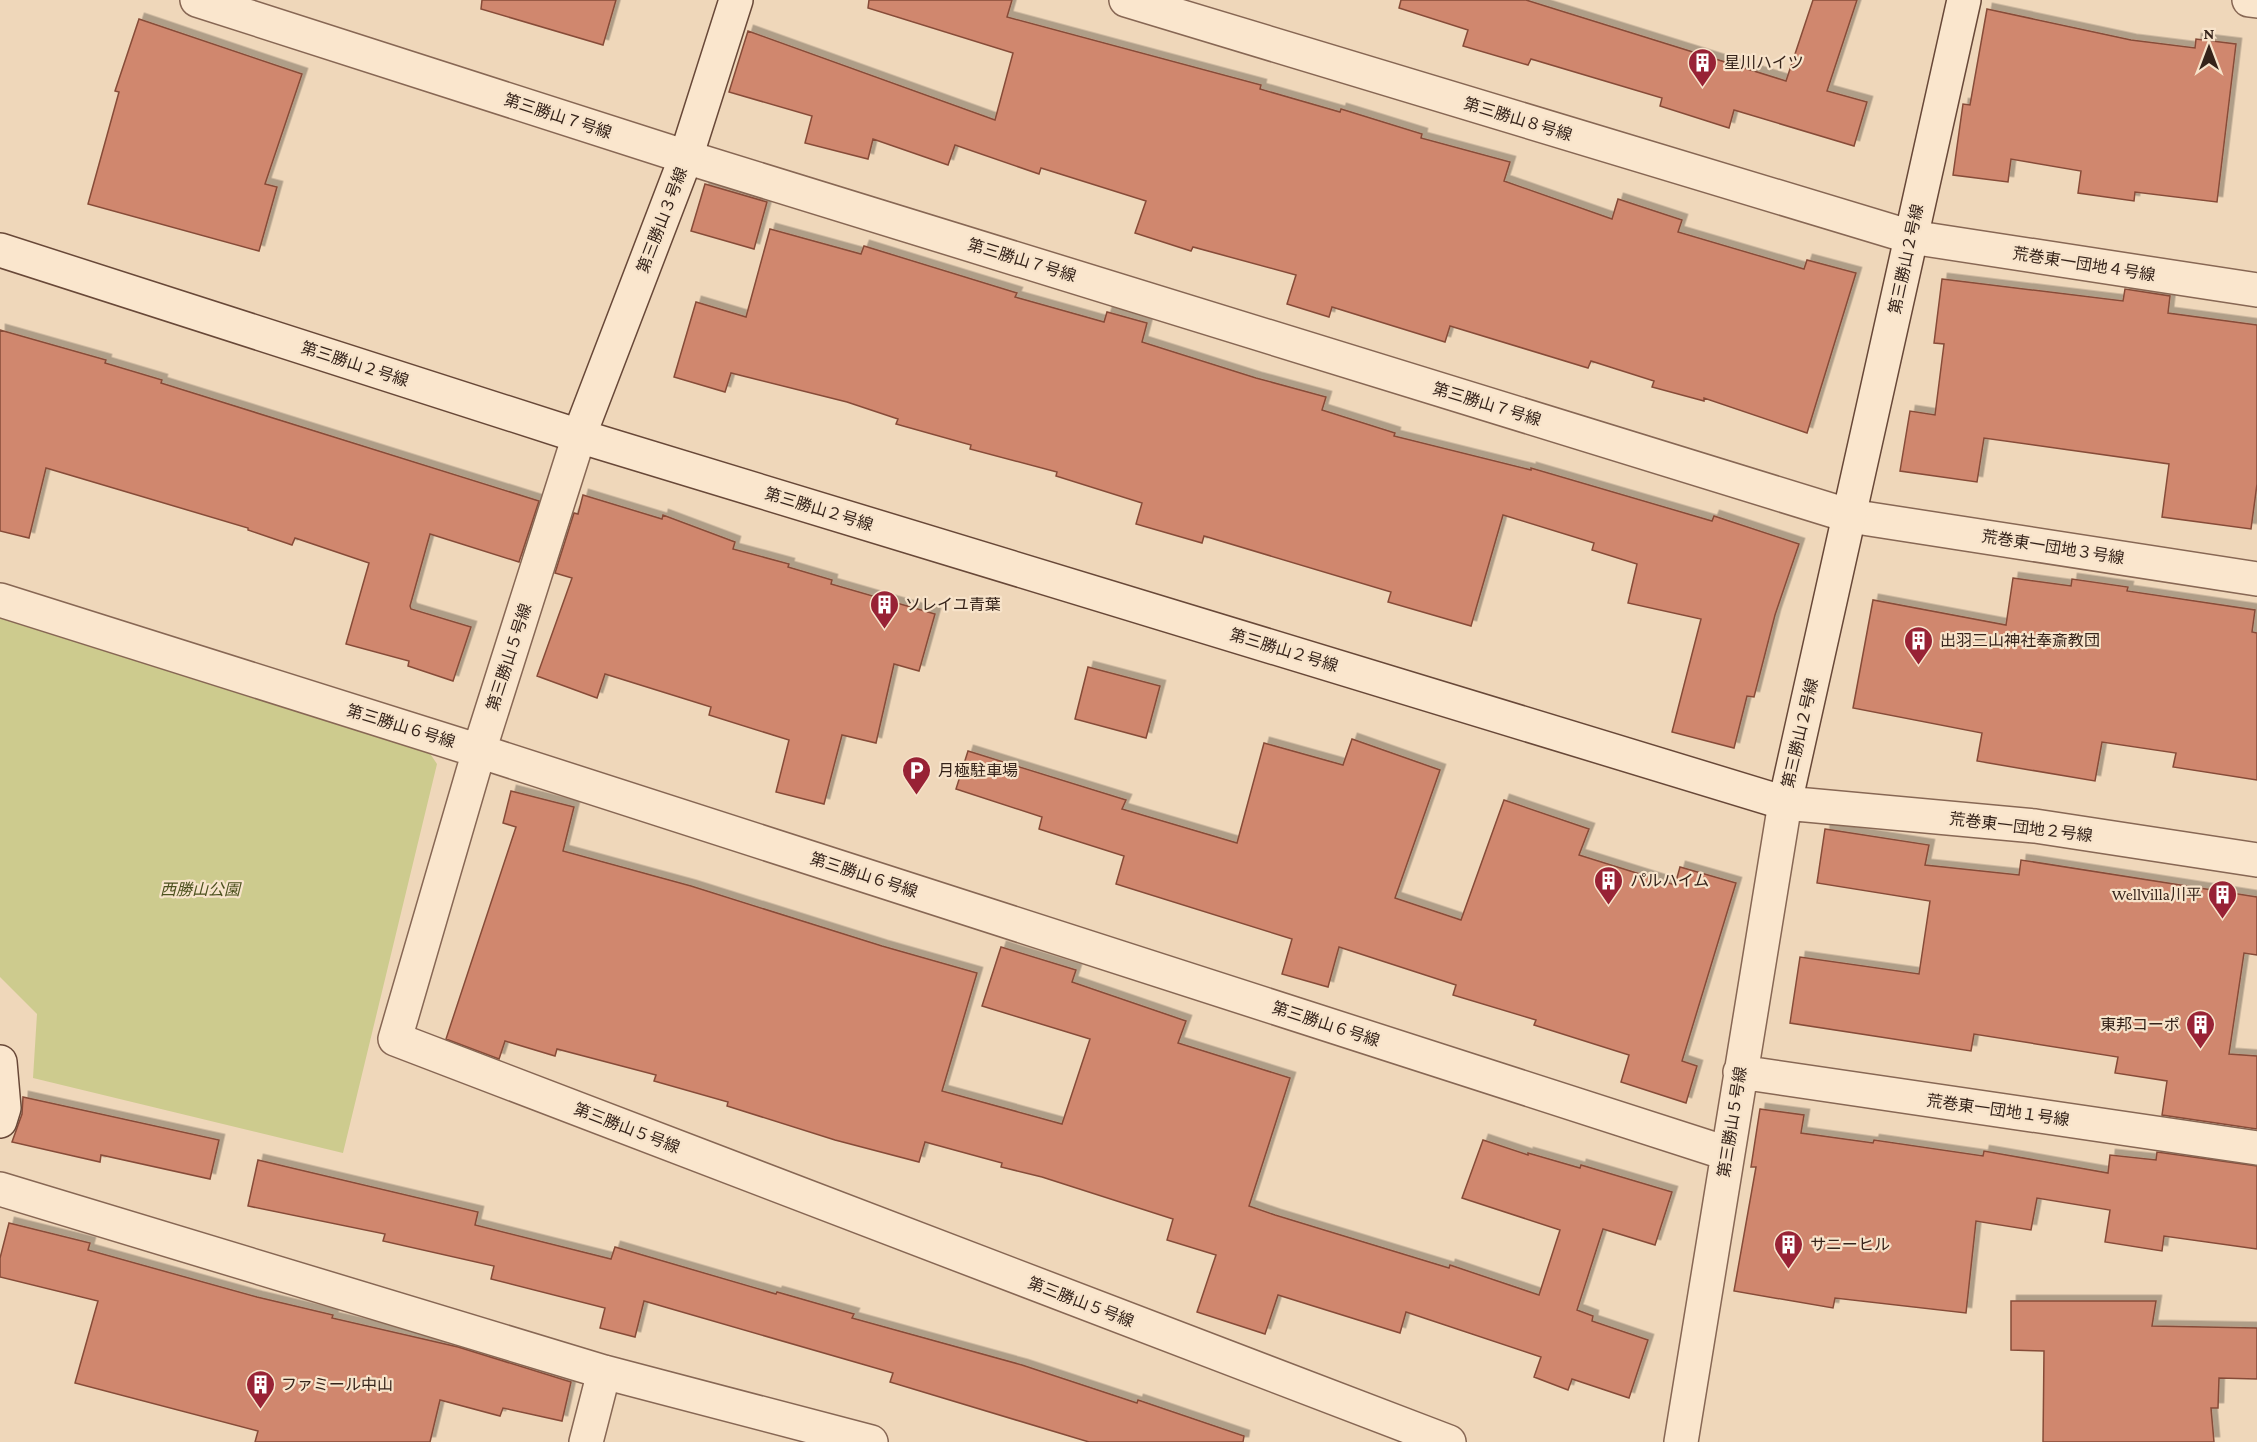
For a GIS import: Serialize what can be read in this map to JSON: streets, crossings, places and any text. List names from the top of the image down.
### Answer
{
  "streets": {
    "street": [
      "第三勝山７号線",
      "第三勝山８号線",
      "第三勝山３号線",
      "第三勝山２号線",
      "荒巻東一団地４号線",
      "荒巻東一団地３号線",
      "第三勝山５号線",
      "第三勝山６号線",
      "荒巻東一団地２号線",
      "荒巻東一団地１号線"
    ]
  },
  "crossings": [
    ["第三勝山７号線", "第三勝山３号線"],
    ["第三勝山７号線", "第三勝山２号線"],
    ["第三勝山７号線", "荒巻東一団地３号線"],
    ["第三勝山８号線", "第三勝山２号線"],
    ["第三勝山８号線", "荒巻東一団地４号線"],
    ["第三勝山３号線", "第三勝山２号線"],
    ["第三勝山３号線", "第三勝山５号線"],
    ["第三勝山２号線", "荒巻東一団地４号線"],
    ["第三勝山２号線", "荒巻東一団地３号線"],
    ["第三勝山２号線", "第三勝山５号線"],
    ["第三勝山２号線", "荒巻東一団地２号線"],
    ["第三勝山５号線", "第三勝山６号線"],
    ["第三勝山５号線", "荒巻東一団地２号線"],
    ["第三勝山５号線", "荒巻東一団地１号線"]
  ],
  "parks": ["西勝山公園"],
  "places": {
    "building": [
      "星川ハイツ",
      "ソレイユ青葉",
      "出羽三山神社奉斎教団",
      "パルハイム",
      "WellVilla川平",
      "東邦コーポ",
      "サニーヒル",
      "ファミール中山"
    ],
    "parking": ["月極駐車場"]
  },
  "north": "top"
}
